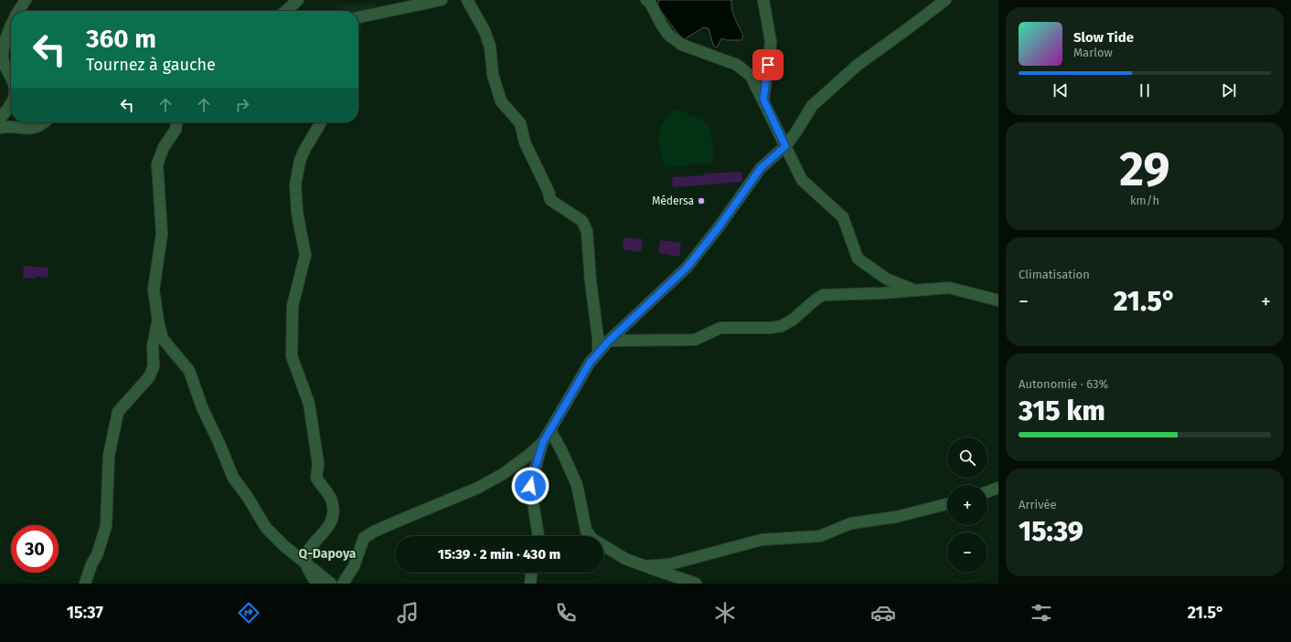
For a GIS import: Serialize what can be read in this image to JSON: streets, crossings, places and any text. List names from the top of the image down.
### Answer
{
  "districts": ["Q-Dapoya"],
  "places": ["Médersa"],
  "page": {
    "turn": ["360 m", "Tournez à gauche"],
    "song": ["Slow Tide", "Marlow"],
    "tile": [
      ["29", "km/h"],
      "Climatisation",
      ["Autonomie · 63%", "315 km"],
      ["Arrivée", "15:39"]
    ],
    "heat": ["−", "21.5°", "+"],
    "map_buttons": ["+", "−"],
    "limit": "30",
    "trip": "15:39 · 2 min · 430 m",
    "tabs": ["15:37", "21.5°"]
  }
}
